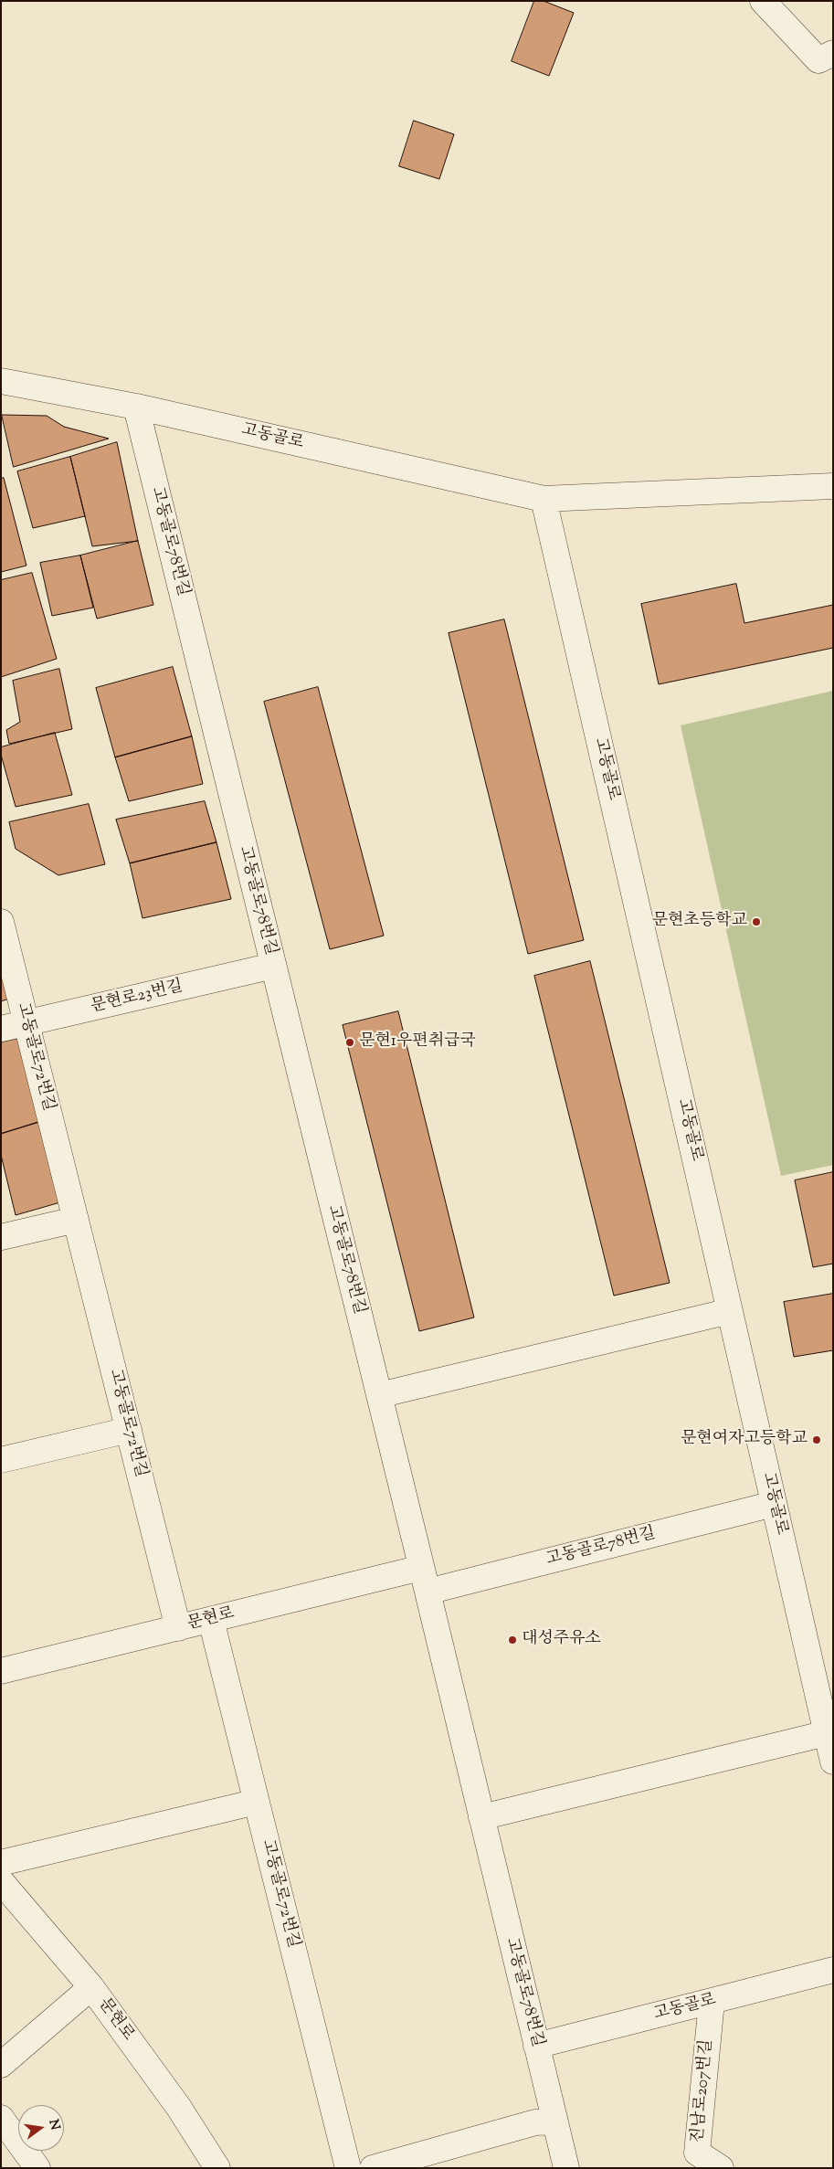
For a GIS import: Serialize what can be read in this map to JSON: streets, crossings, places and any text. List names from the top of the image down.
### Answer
{
  "streets": {
    "street": [
      "고동골로",
      "고동골로78번길",
      "문현로23번길",
      "고동골로72번길",
      "문현로",
      "진남로207번길"
    ]
  },
  "crossings": [
    ["고동골로", "고동골로78번길"],
    ["고동골로", "진남로207번길"],
    ["고동골로78번길", "문현로23번길"],
    ["고동골로78번길", "문현로"],
    ["문현로23번길", "고동골로72번길"],
    ["고동골로72번길", "문현로"]
  ],
  "places": [
    "문현초등학교",
    "문현1우편취급국",
    "문현여자고등학교",
    "대성주유소"
  ],
  "north": "right"
}
